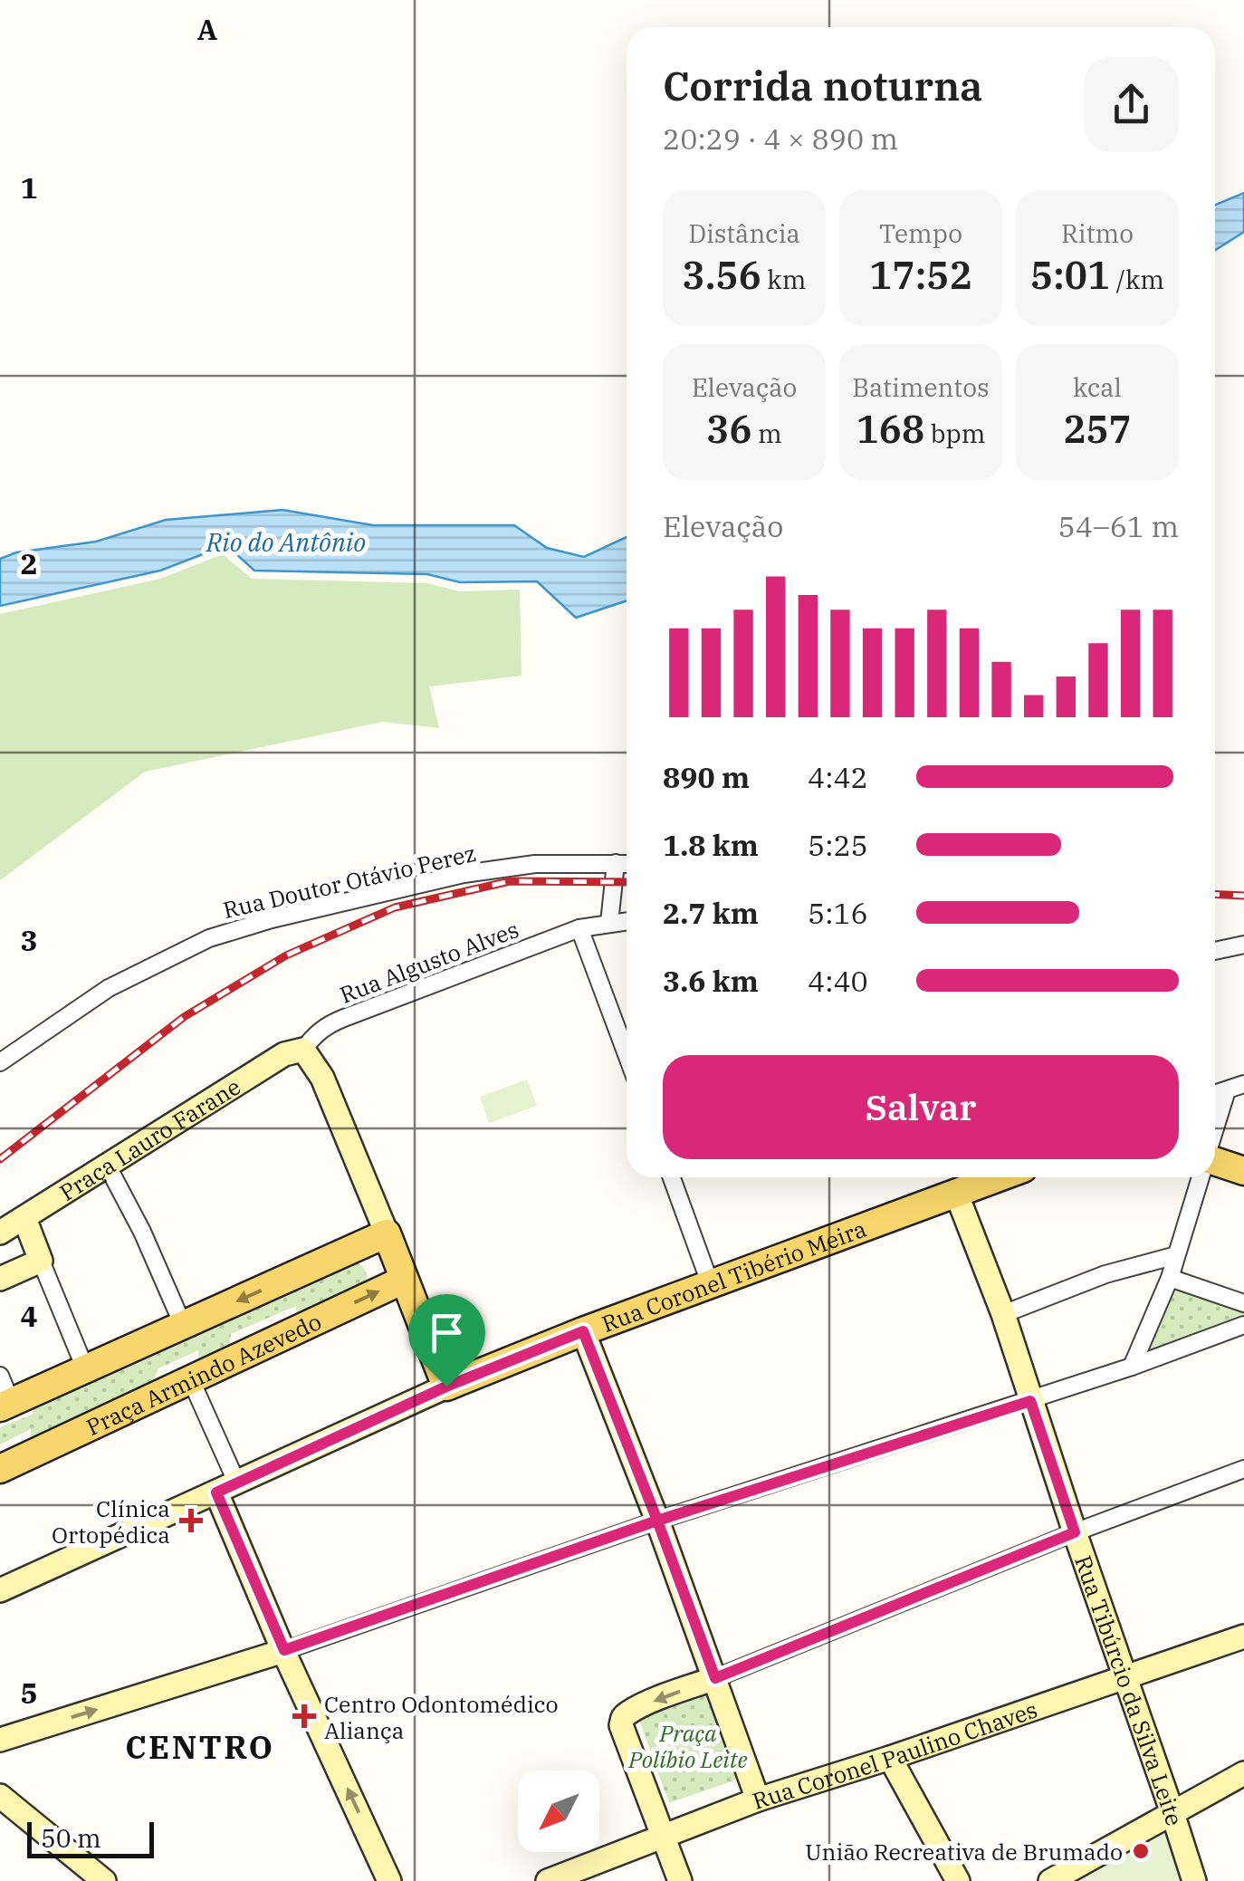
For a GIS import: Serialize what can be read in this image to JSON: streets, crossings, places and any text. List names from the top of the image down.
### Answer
{
  "streets": {
    "main road": ["Rua Coronel Tibério Meira", "Praça Armindo Azevedo"],
    "street": [
      "Rua Doutor Otávio Perez",
      "Rua Algusto Alves",
      "Praça Lauro Farane",
      "Rua Tibúrcio da Silva Leite",
      "Rua Coronel Paulino Chaves"
    ]
  },
  "crossings": [
    ["Rua Algusto Alves", "Praça Lauro Farane"],
    ["Rua Coronel Tibério Meira", "Rua Tibúrcio da Silva Leite"],
    ["Rua Tibúrcio da Silva Leite", "Rua Coronel Paulino Chaves"]
  ],
  "districts": ["CENTRO"],
  "water": ["Rio do Antônio"],
  "parks": ["Praça Políbio Leite"],
  "places": {
    "health": ["Clínica Ortopédica", "Centro Odontomédico Aliança"],
    "other": ["União Recreativa de Brumado"]
  },
  "scale_bar": "50 m",
  "north": "bottom left",
  "page": {
    "heading": ["Corrida noturna", "20:29 · 4 × 890 m"],
    "stats": [
      ["Distância", "3.56 km"],
      ["Tempo", "17:52"],
      ["Ritmo", "5:01 /km"],
      ["Elevação", "36 m"],
      ["Batimentos", "168 bpm"],
      ["kcal", "257"]
    ],
    "chart": ["Elevação", "54–61 m"],
    "list": [
      {
        "name": "890 m",
        "note": "4:42"
      },
      {
        "name": "1.8 km",
        "note": "5:25"
      },
      {
        "name": "2.7 km",
        "note": "5:16"
      },
      {
        "name": "3.6 km",
        "note": "4:40"
      }
    ],
    "buttons": "Salvar",
    "scale": "50 m"
  },
  "grid": {
    "columns": ["A"],
    "rows": [
      "1",
      "2",
      "3",
      "4",
      "5"
    ]
  }
}
